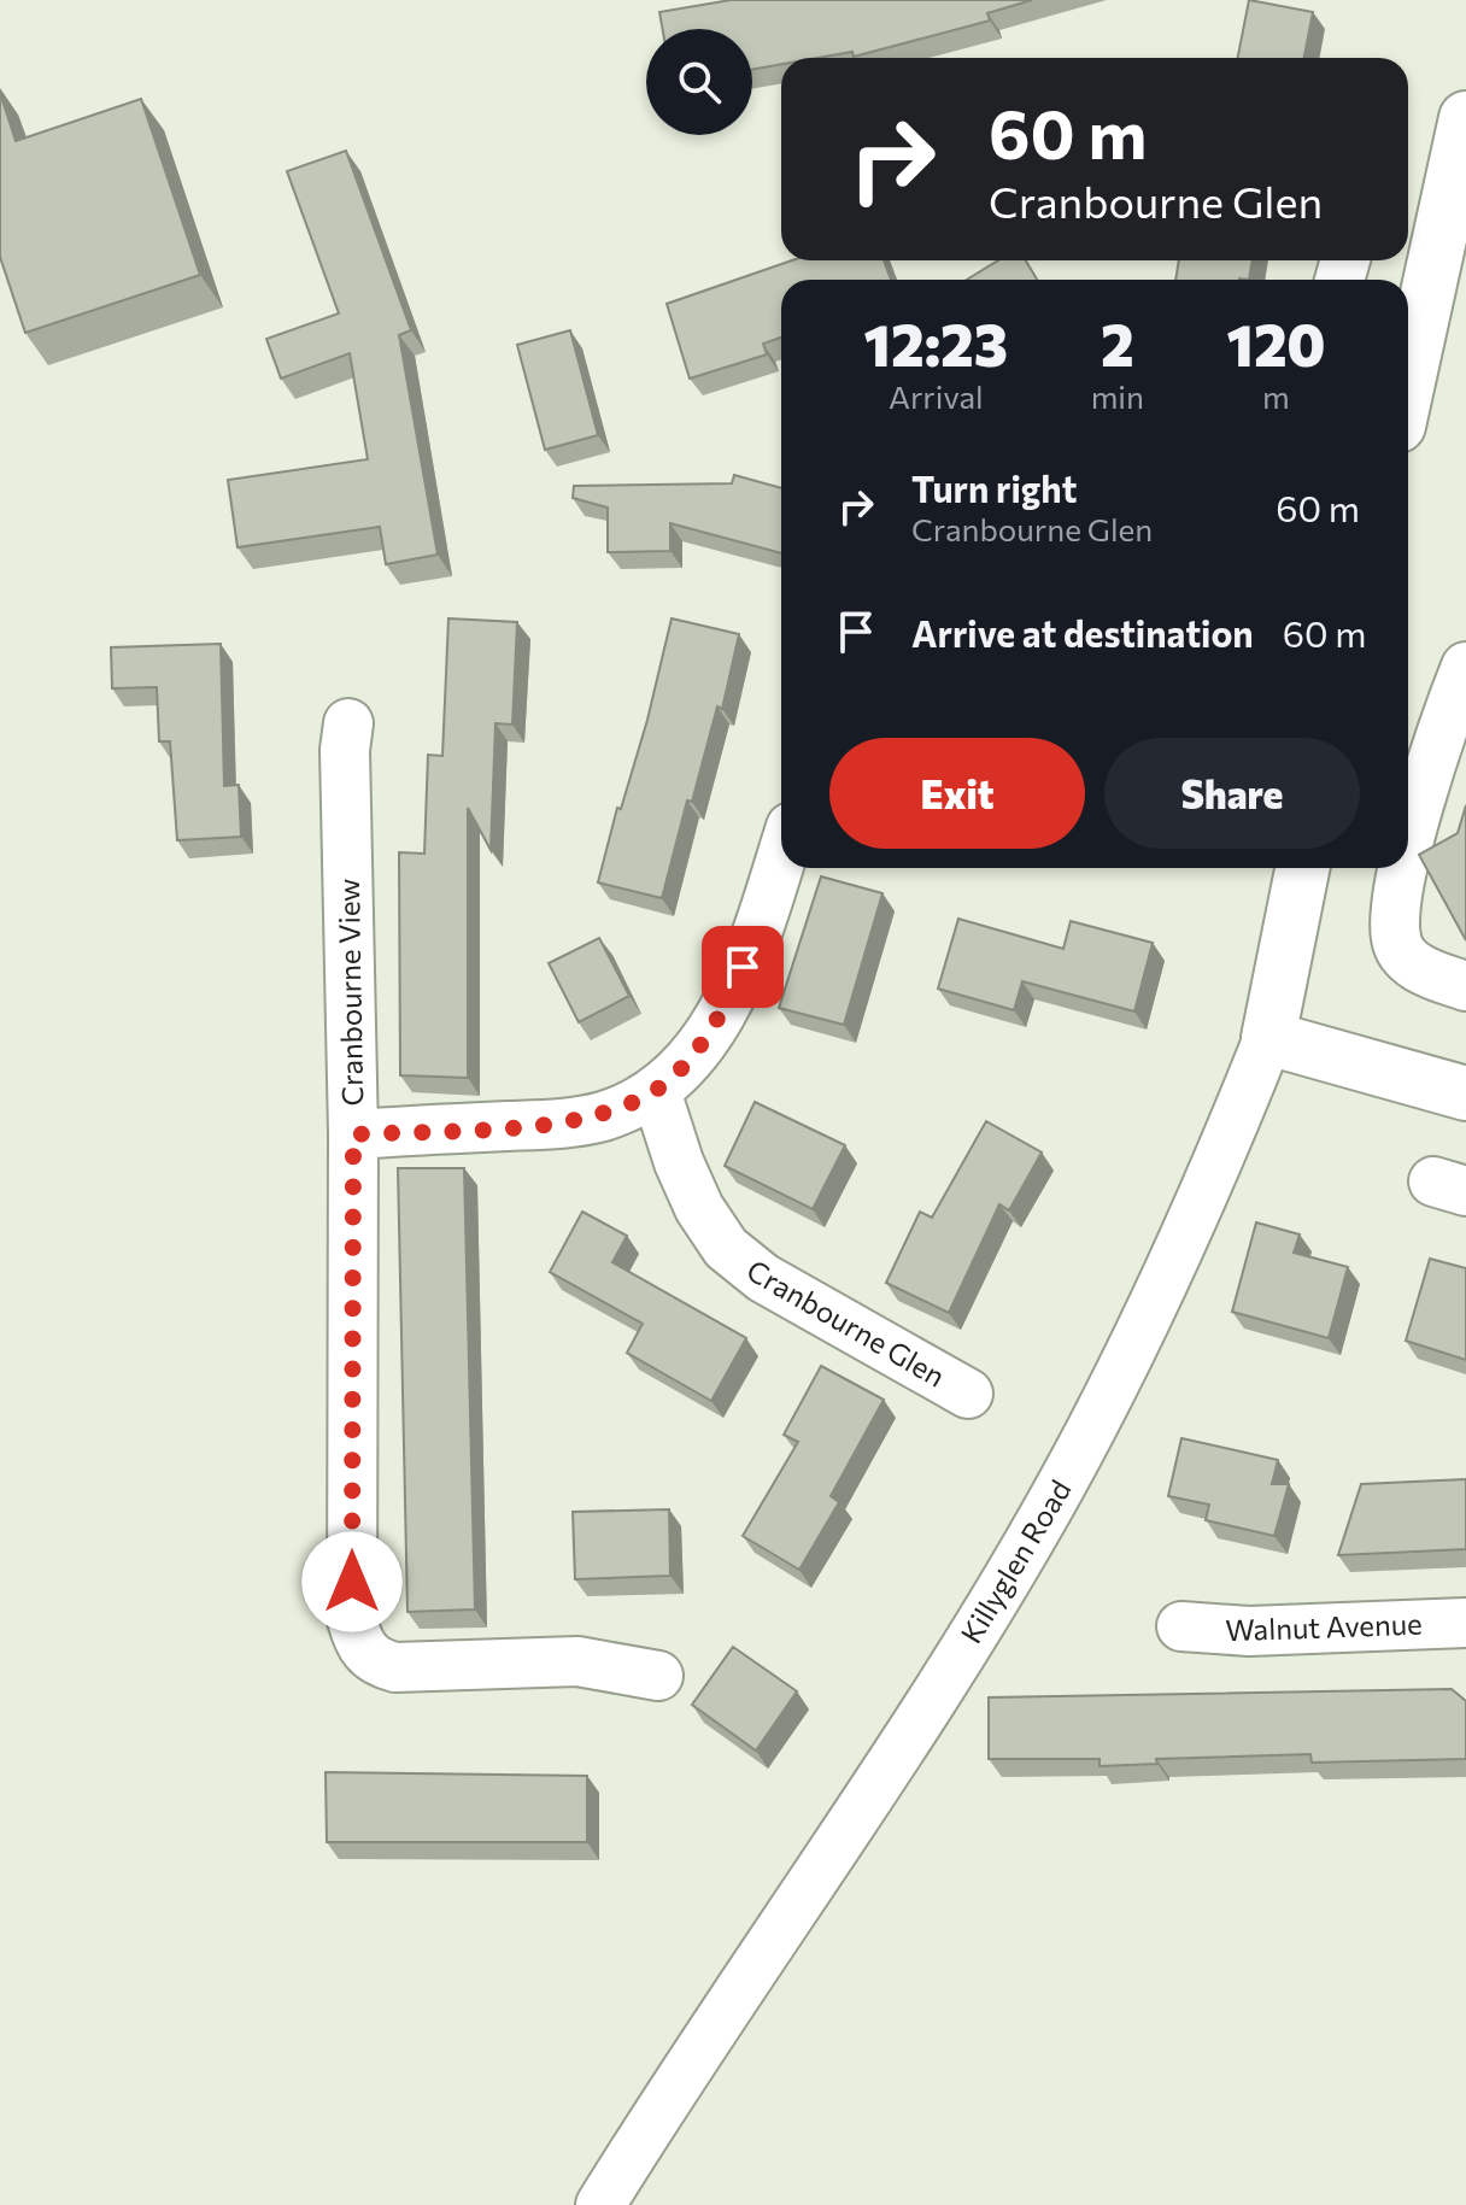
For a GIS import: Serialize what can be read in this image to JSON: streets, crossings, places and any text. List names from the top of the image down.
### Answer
{
  "streets": {
    "street": [
      "Cranbourne View",
      "Cranbourne Glen",
      "Killyglen Road",
      "Walnut Avenue"
    ]
  },
  "page": {
    "turn": ["60 m", "Cranbourne Glen"],
    "eta": [
      "12:23",
      "Arrival",
      "2",
      "min",
      "120",
      "m"
    ],
    "list": [
      {
        "name": "Turn right",
        "note": "Cranbourne Glen",
        "value": "60 m"
      },
      {
        "name": "Arrive at destination",
        "value": "60 m"
      }
    ],
    "buttons": ["Exit", "Share"]
  }
}
